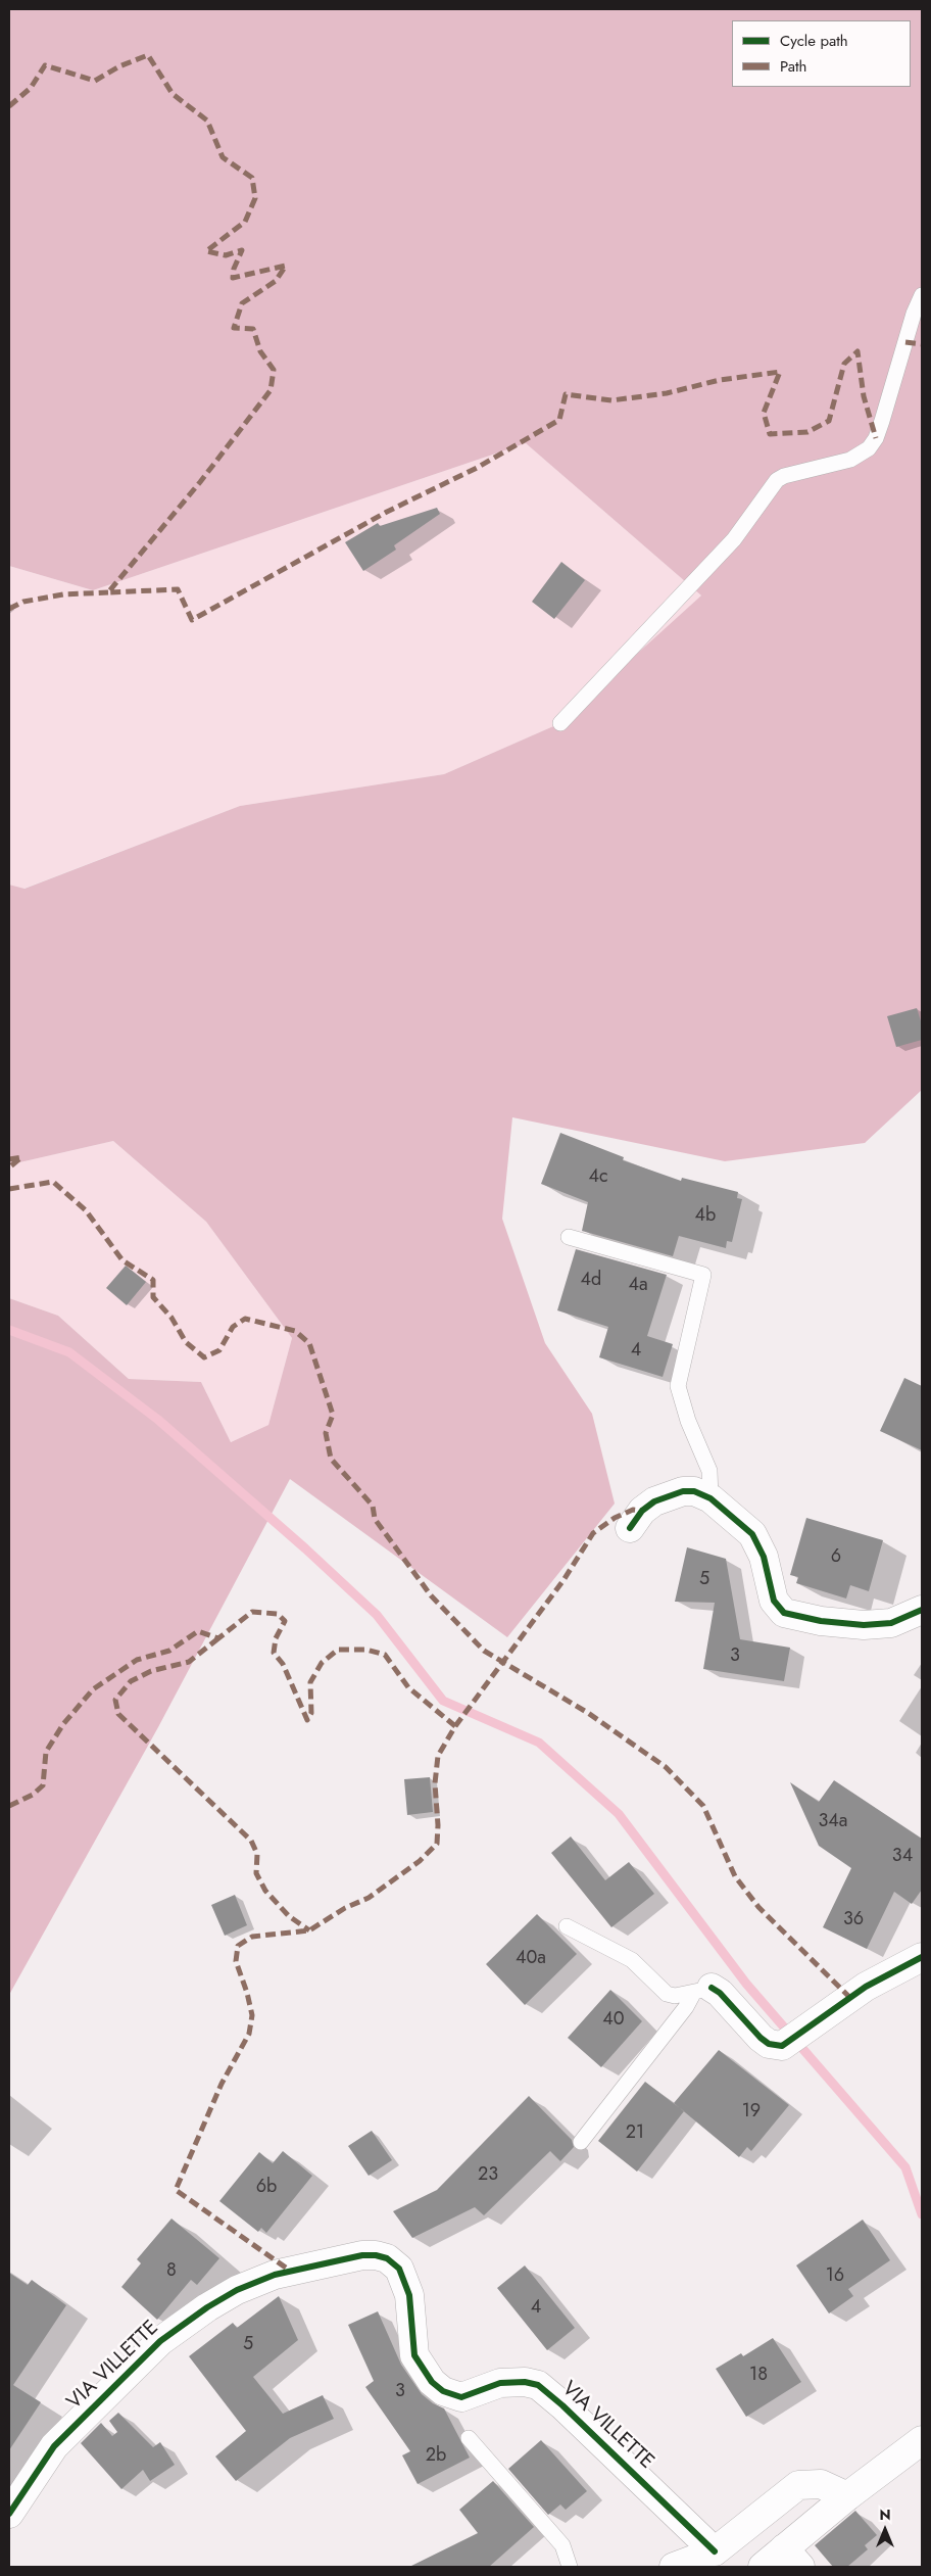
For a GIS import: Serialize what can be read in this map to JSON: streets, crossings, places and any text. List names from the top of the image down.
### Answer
{
  "streets": {
    "street": ["VIA VILLETTE"]
  },
  "house_numbers": [
    "4c",
    "4b",
    "4d",
    "4a",
    "4",
    "6",
    "5",
    "3",
    "34a",
    "34",
    "36",
    "40a",
    "40",
    "19",
    "21",
    "23",
    "6b",
    "8",
    "16",
    "4",
    "5",
    "18",
    "3",
    "2b"
  ],
  "legend": ["Cycle path", "Path"],
  "north": "top"
}
